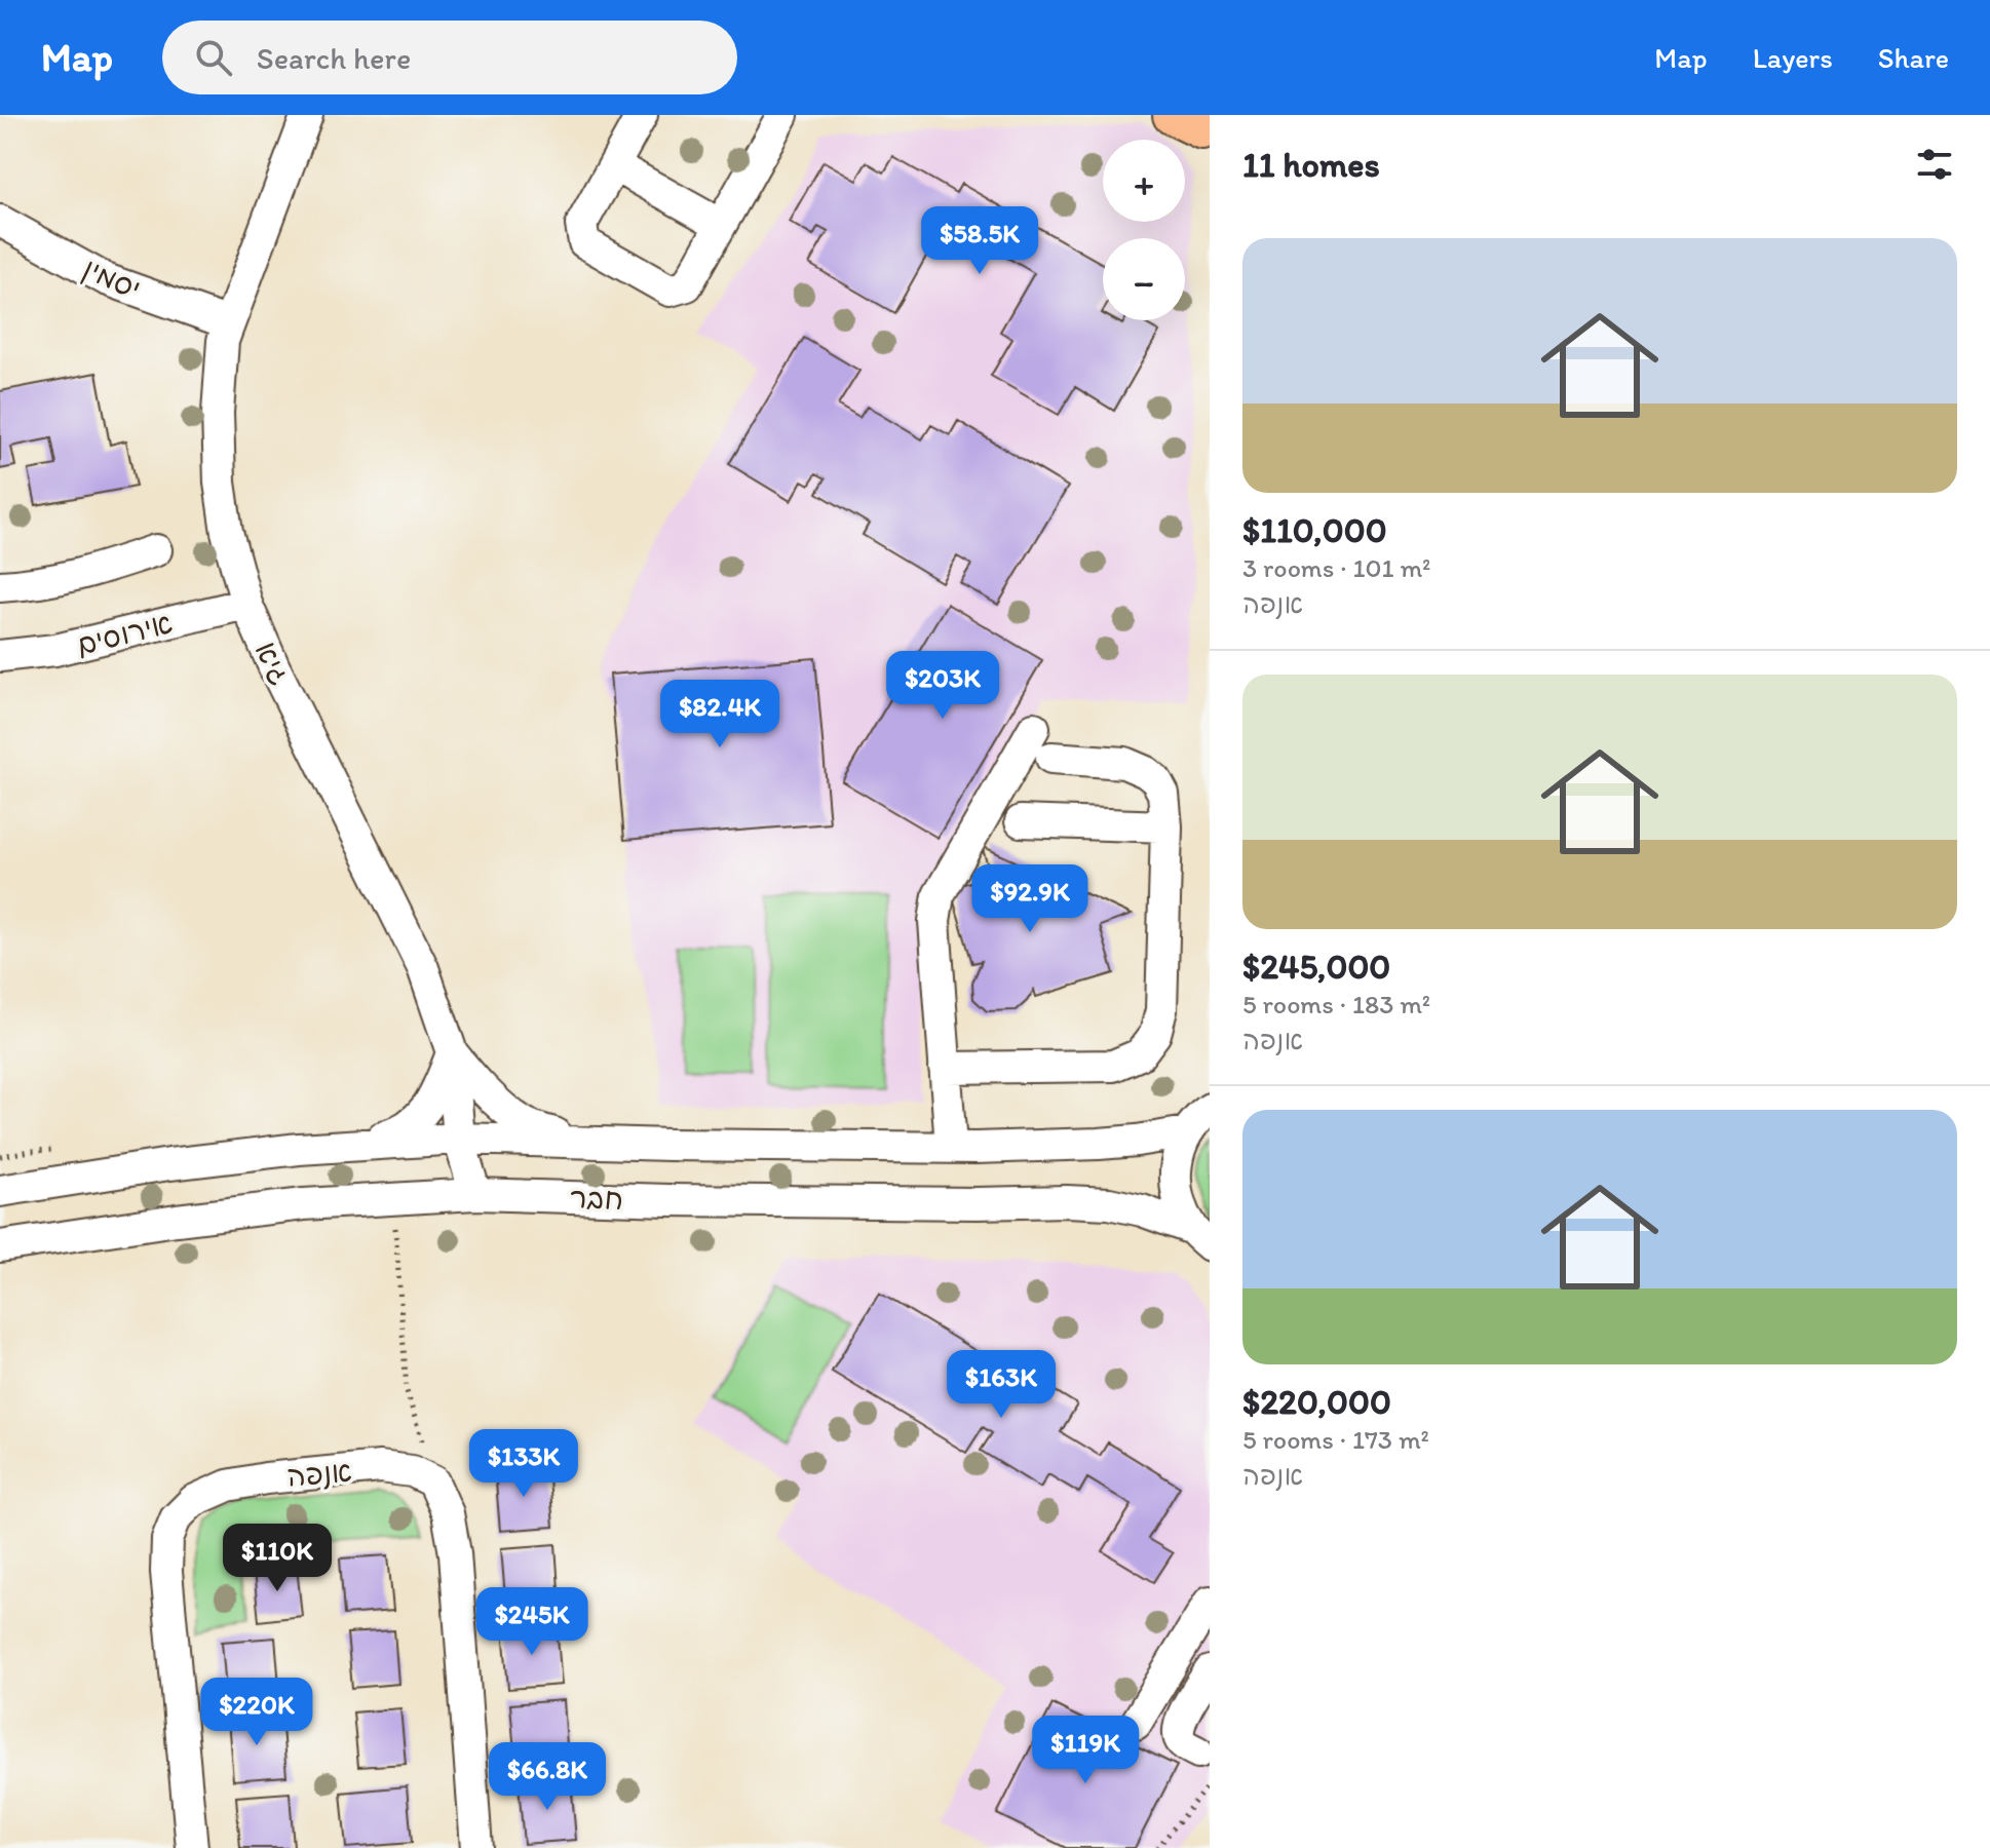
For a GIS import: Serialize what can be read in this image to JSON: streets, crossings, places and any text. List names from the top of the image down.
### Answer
{
  "streets": {
    "street": [
      "יסמין",
      "אירוסים",
      "גיא",
      "חבר",
      "אנפה"
    ]
  },
  "crossings": [
    ["יסמין", "גיא"],
    ["אירוסים", "גיא"],
    ["גיא", "חבר"]
  ],
  "page": {
    "header": "Map",
    "search": "Search here",
    "nav": ["Map", "Layers", "Share"],
    "heading": "11 homes",
    "map_buttons": ["+", "−"],
    "price": [
      "$58.5K",
      "$203K",
      "$82.4K",
      "$92.9K",
      "$163K",
      "$133K",
      "$110K",
      "$245K",
      "$220K",
      "$119K",
      "$66.8K"
    ],
    "list": [
      {
        "name": "$110,000",
        "note": "3 rooms · 101 m² · אנפה"
      },
      {
        "name": "$245,000",
        "note": "5 rooms · 183 m² · אנפה"
      },
      {
        "name": "$220,000",
        "note": "5 rooms · 173 m² · אנפה"
      }
    ]
  }
}
